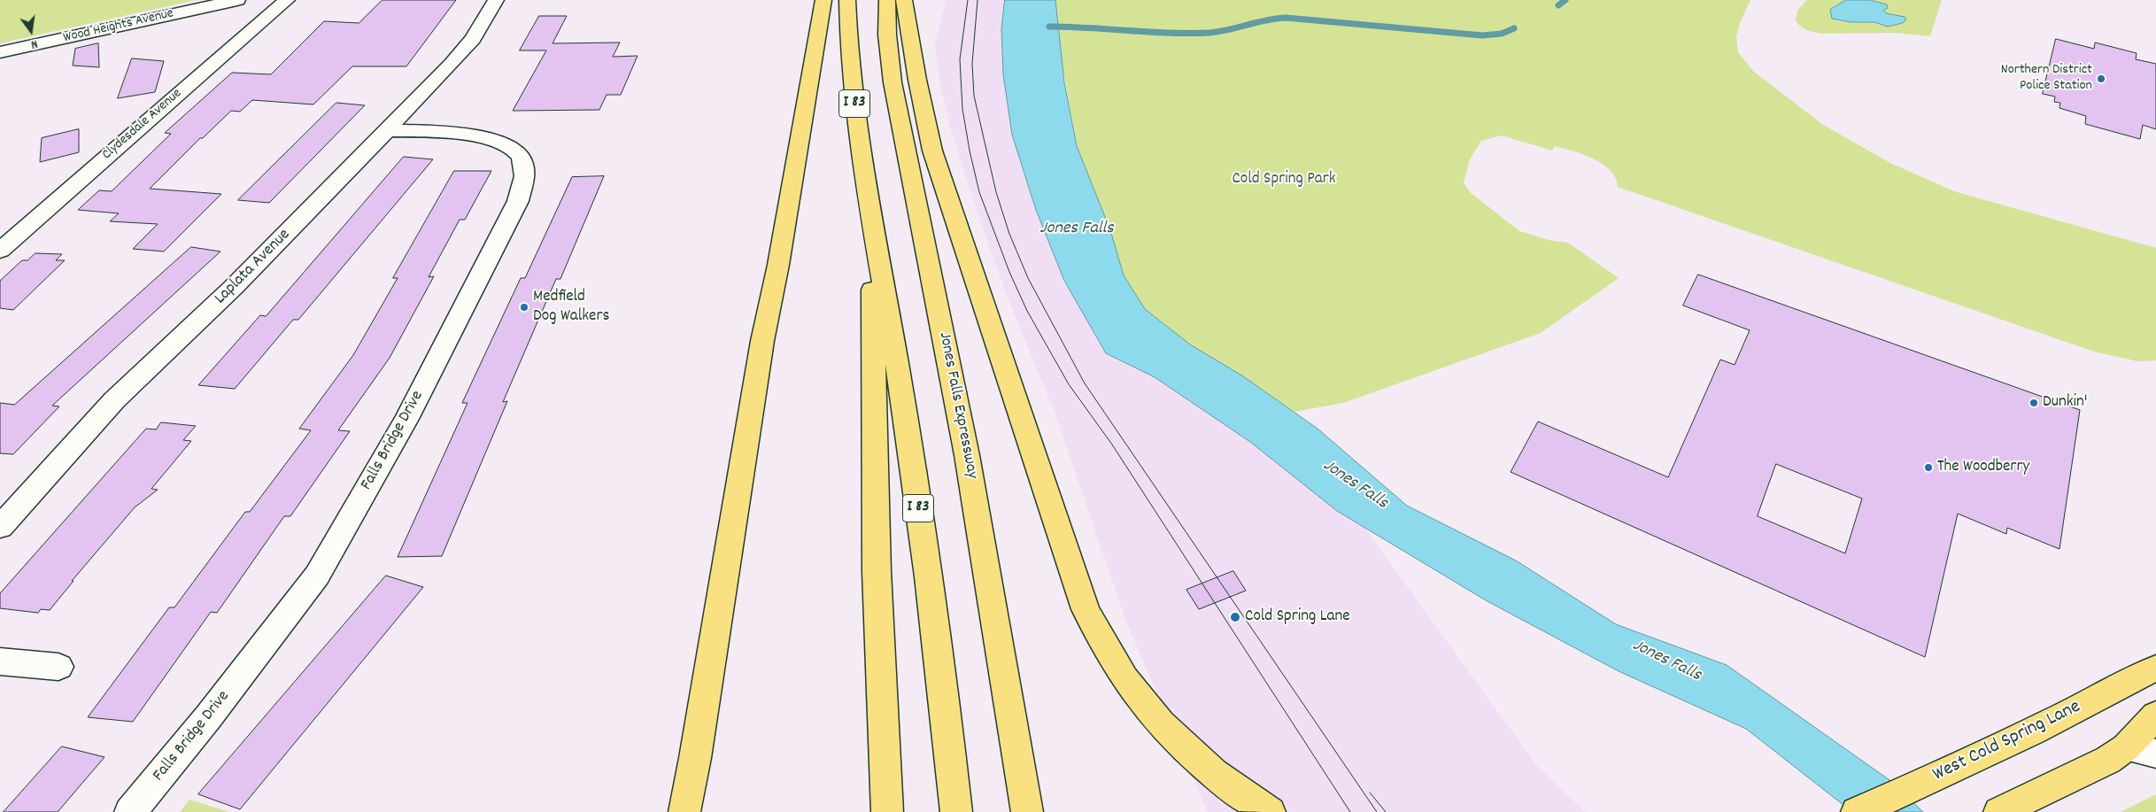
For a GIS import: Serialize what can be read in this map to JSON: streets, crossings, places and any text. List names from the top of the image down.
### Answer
{
  "streets": {
    "main road": ["I 83", "Jones Falls Expressway", "West Cold Spring Lane"],
    "street": [
      "Wood Heights Avenue",
      "Clydesdale Avenue",
      "Laplata Avenue",
      "Falls Bridge Drive"
    ]
  },
  "crossings": [
    ["Laplata Avenue", "Falls Bridge Drive"]
  ],
  "water": ["Jones Falls"],
  "parks": ["Cold Spring Park"],
  "places": [
    "Northern District Police Station",
    "Medfield Dog Walkers",
    "Dunkin'",
    "The Woodberry",
    "Cold Spring Lane"
  ],
  "north": "bottom"
}
